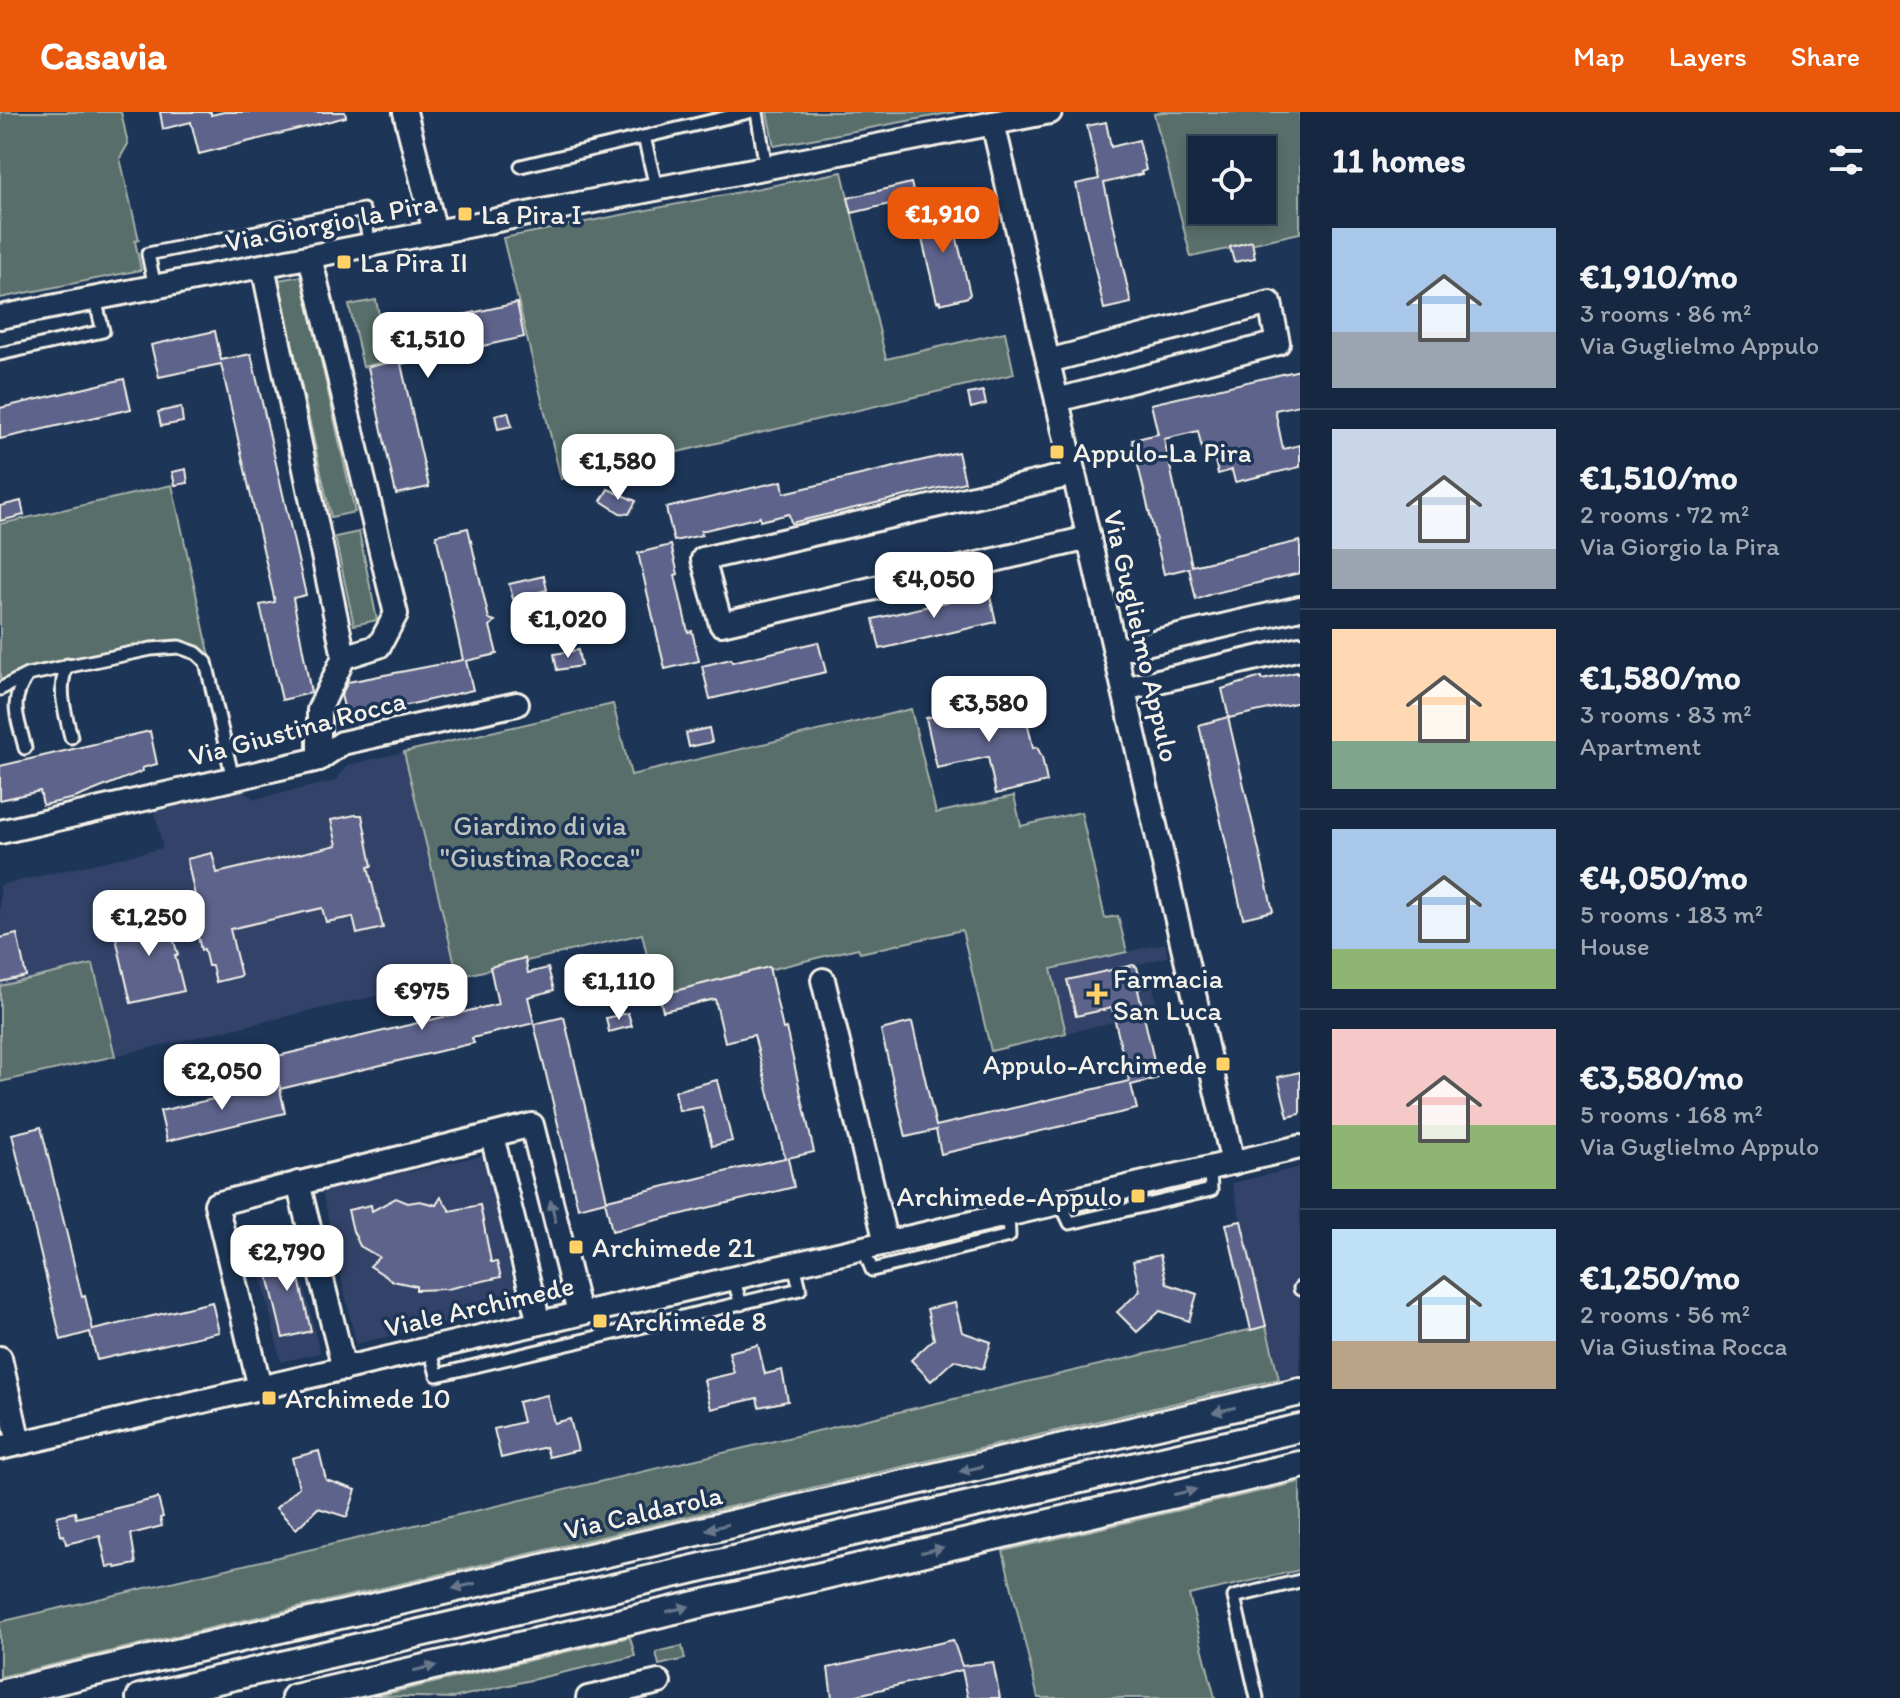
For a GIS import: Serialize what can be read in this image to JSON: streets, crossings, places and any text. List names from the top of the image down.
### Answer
{
  "streets": {
    "street": [
      "Via Giorgio la Pira",
      "Via Guglielmo Appulo",
      "Via Giustina Rocca",
      "Viale Archimede",
      "Via Caldarola"
    ]
  },
  "crossings": [
    ["Via Giorgio la Pira", "Via Guglielmo Appulo"],
    ["Via Guglielmo Appulo", "Viale Archimede"]
  ],
  "parks": ["Giardino di via \"Giustina Rocca\""],
  "places": {
    "transit": [
      "La Pira I",
      "La Pira II",
      "Appulo-La Pira",
      "Appulo-Archimede",
      "Archimede-Appulo",
      "Archimede 21",
      "Archimede 8",
      "Archimede 10"
    ],
    "health": ["Farmacia San Luca"]
  },
  "page": {
    "header": "Casavia",
    "nav": ["Map", "Layers", "Share"],
    "heading": "11 homes",
    "price": [
      "€1,910",
      "€1,510",
      "€1,580",
      "€4,050",
      "€1,020",
      "€3,580",
      "€1,250",
      "€1,110",
      "€975",
      "€2,050",
      "€2,790"
    ],
    "list": [
      {
        "name": "€1,910/mo",
        "note": "3 rooms · 86 m² · Via Guglielmo Appulo"
      },
      {
        "name": "€1,510/mo",
        "note": "2 rooms · 72 m² · Via Giorgio la Pira"
      },
      {
        "name": "€1,580/mo",
        "note": "3 rooms · 83 m² · Apartment"
      },
      {
        "name": "€4,050/mo",
        "note": "5 rooms · 183 m² · House"
      },
      {
        "name": "€3,580/mo",
        "note": "5 rooms · 168 m² · Via Guglielmo Appulo"
      },
      {
        "name": "€1,250/mo",
        "note": "2 rooms · 56 m² · Via Giustina Rocca"
      }
    ]
  }
}
